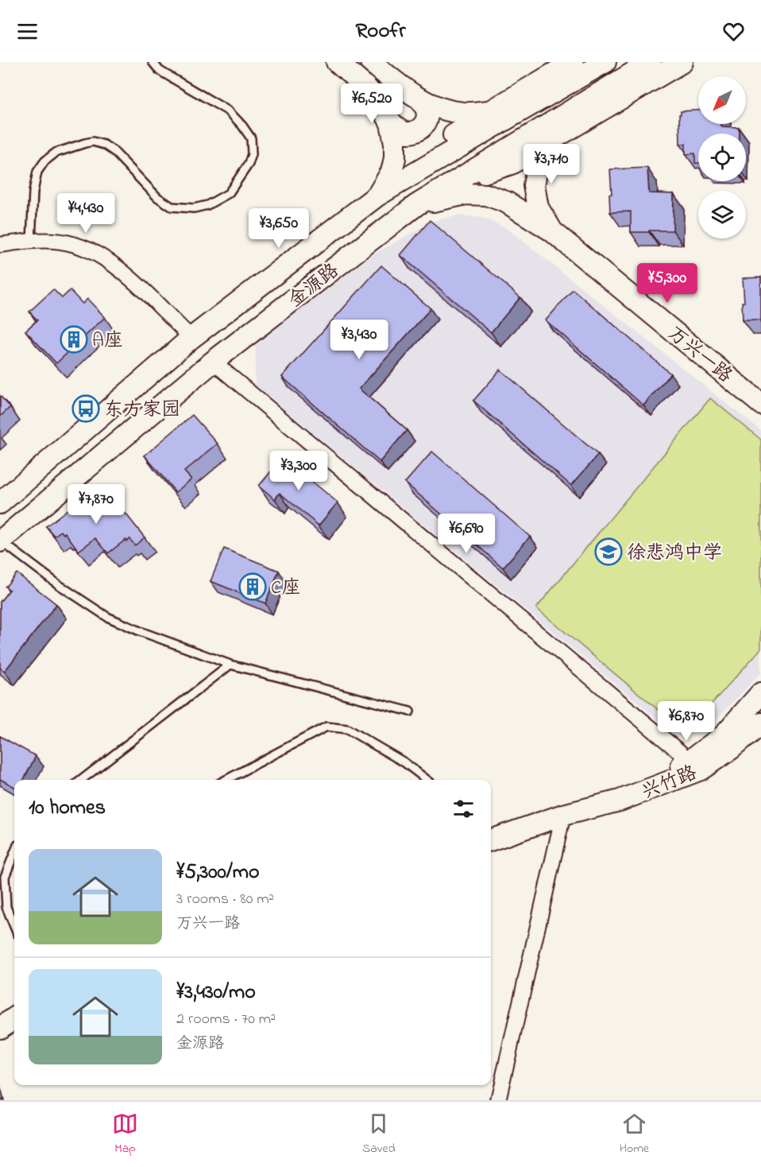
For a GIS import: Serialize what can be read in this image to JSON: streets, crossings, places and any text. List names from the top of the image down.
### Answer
{
  "streets": {
    "street": ["金源路", "万兴一路", "兴竹路"]
  },
  "places": {
    "building": ["A座", "C座"],
    "bus stop": ["东方家园"],
    "school or university": ["徐悲鸿中学"]
  },
  "north": "bottom left",
  "page": {
    "header": "Roofr",
    "price": [
      "¥6,520",
      "¥3,710",
      "¥4,430",
      "¥3,650",
      "¥5,300",
      "¥3,430",
      "¥3,300",
      "¥7,870",
      "¥6,690",
      "¥6,870"
    ],
    "heading": "10 homes",
    "list": [
      {
        "name": "¥5,300/mo",
        "note": "3 rooms · 80 m² · 万兴一路"
      },
      {
        "name": "¥3,430/mo",
        "note": "2 rooms · 70 m² · 金源路"
      }
    ],
    "tabs": ["Map", "Saved", "Home"]
  }
}
